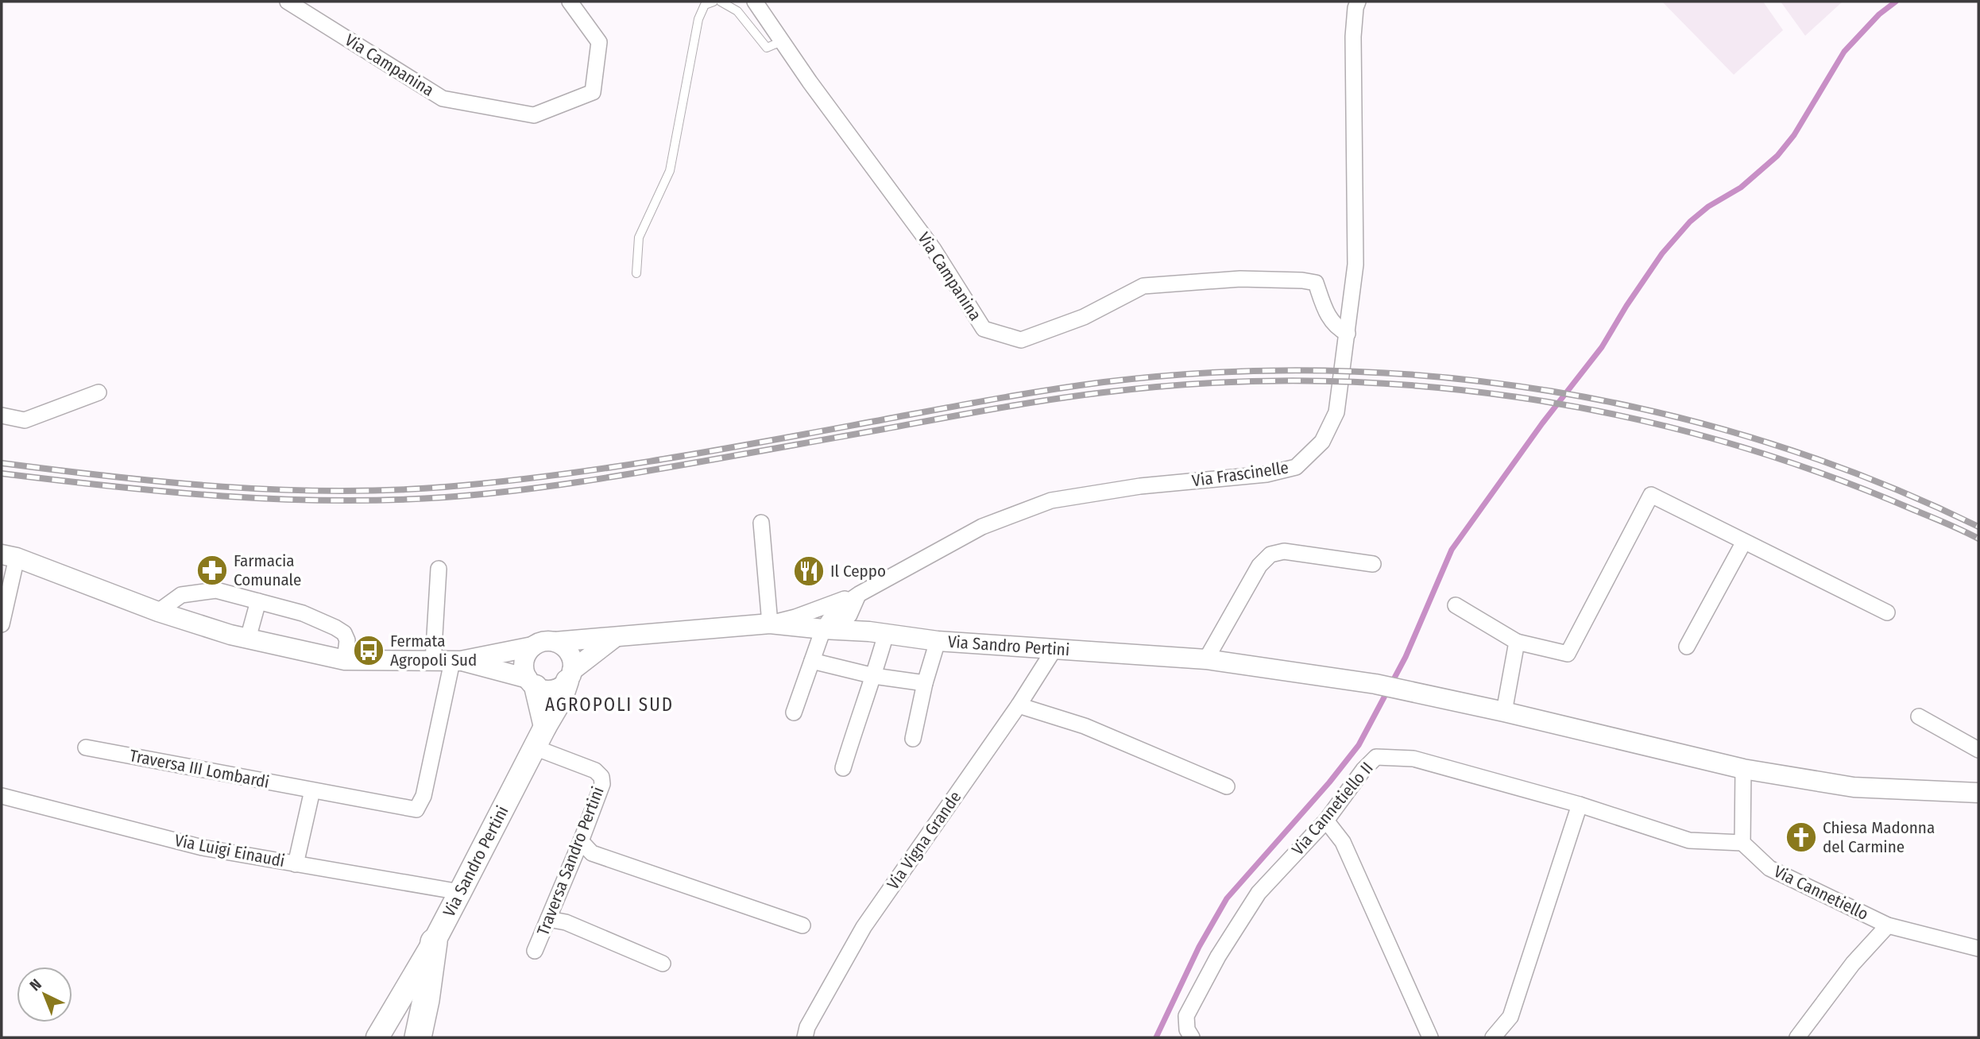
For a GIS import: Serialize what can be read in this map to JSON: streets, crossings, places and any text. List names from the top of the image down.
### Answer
{
  "streets": {
    "main road": ["Via Sandro Pertini"],
    "street": [
      "Via Campanina",
      "Via Frascinelle",
      "Traversa III Lombardi",
      "Via Cannetiello II",
      "Via Vigna Grande",
      "Via Luigi Einaudi",
      "Traversa Sandro Pertini",
      "Via Cannetiello"
    ]
  },
  "crossings": [
    ["Via Campanina", "Via Frascinelle"],
    ["Via Frascinelle", "Via Sandro Pertini"],
    ["Via Sandro Pertini", "Via Vigna Grande"],
    ["Via Sandro Pertini", "Via Luigi Einaudi"],
    ["Via Sandro Pertini", "Traversa Sandro Pertini"],
    ["Via Cannetiello II", "Via Cannetiello"]
  ],
  "districts": ["AGROPOLI SUD"],
  "places": {
    "pharmacy": ["Farmacia Comunale"],
    "restaurant": ["Il Ceppo"],
    "bus stop": ["Fermata Agropoli Sud"],
    "church": ["Chiesa Madonna del Carmine"]
  },
  "north": "top left"
}
